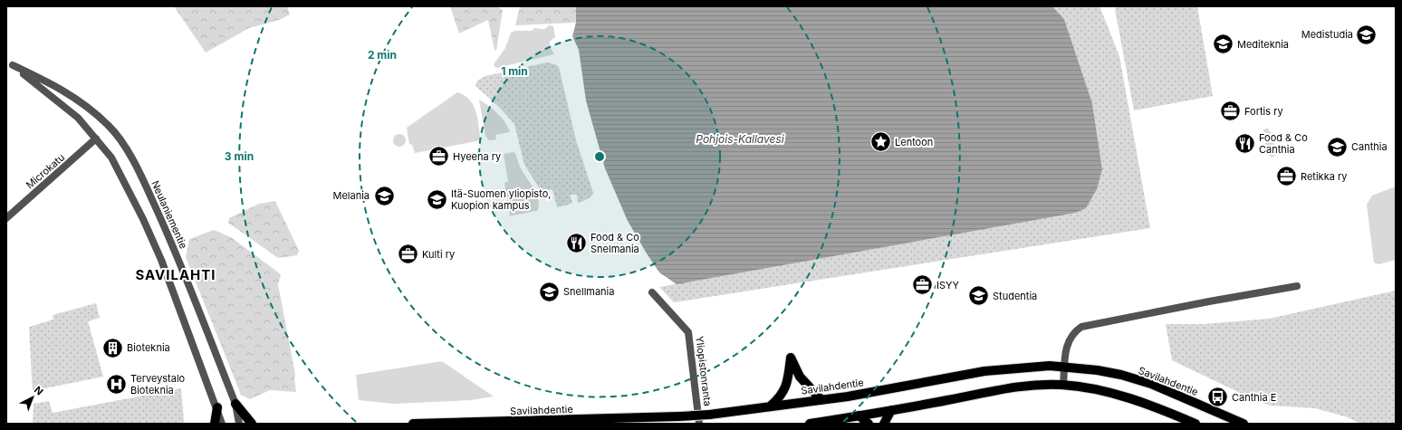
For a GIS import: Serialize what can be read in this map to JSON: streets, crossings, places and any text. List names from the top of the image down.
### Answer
{
  "streets": {
    "main road": ["Savilahdentie"],
    "street": ["Microkatu", "Neulaniementie", "Yliopistonranta"]
  },
  "crossings": [
    ["Microkatu", "Neulaniementie"]
  ],
  "districts": ["SAVILAHTI"],
  "water": ["Pohjois-Kallavesi"],
  "places": {
    "school or university": [
      "Medistudia",
      "Mediteknia",
      "Canthia",
      "Melania",
      "Itä-Suomen yliopisto, Kuopion kampus",
      "Snellmania",
      "Studentia"
    ],
    "office": [
      "Fortis ry",
      "Hyeena ry",
      "Retikka ry",
      "Kulti ry",
      "ISYY"
    ],
    "place": ["Lentoon"],
    "restaurant": ["Food & Co Canthia", "Food & Co Snelmania"],
    "building": ["Bioteknia"],
    "hospital": ["Terveystalo Bioteknia"],
    "bus stop": ["Canthia E"]
  },
  "north": "top right",
  "rings": ["2 min", "1 min", "3 min"]
}
